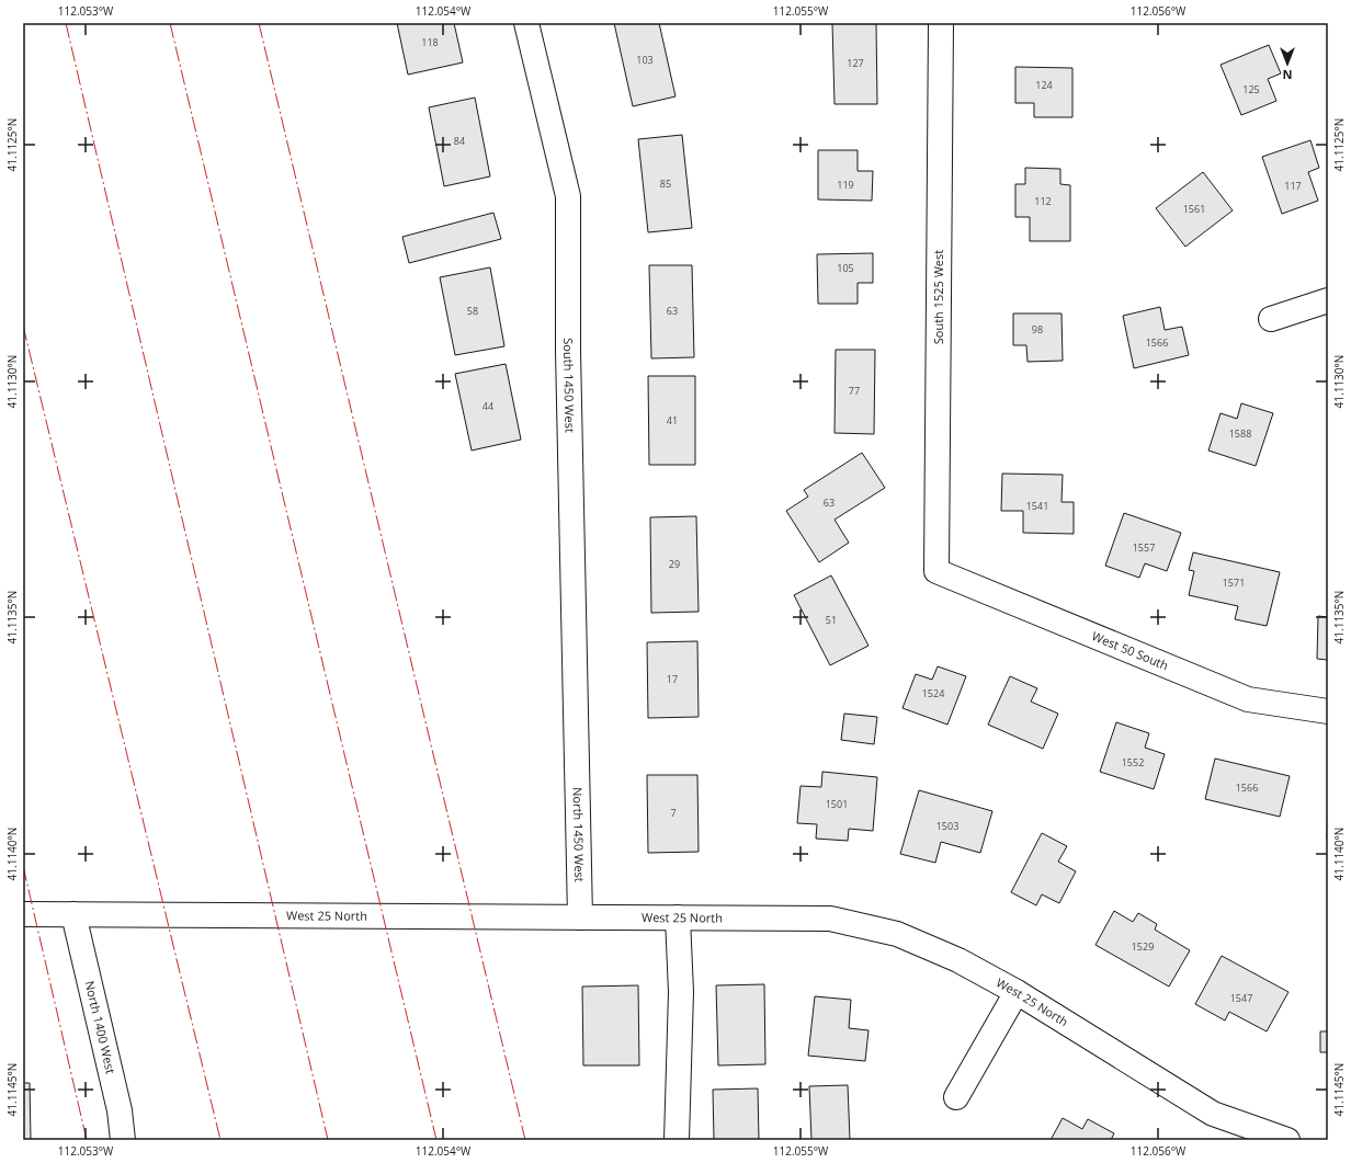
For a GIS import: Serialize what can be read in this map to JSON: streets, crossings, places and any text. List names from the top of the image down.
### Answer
{
  "streets": {
    "street": [
      "South 1525 West",
      "South 1450 West",
      "West 50 South",
      "North 1450 West",
      "West 25 North",
      "North 1400 West"
    ]
  },
  "crossings": [
    ["South 1525 West", "West 50 South"],
    ["South 1450 West", "North 1450 West"],
    ["North 1450 West", "West 25 North"],
    ["West 25 North", "North 1400 West"]
  ],
  "house_numbers": [
    "118",
    "103",
    "127",
    "124",
    "125",
    "84",
    "85",
    "119",
    "117",
    "112",
    "1561",
    "105",
    "58",
    "63",
    "98",
    "1566",
    "77",
    "44",
    "41",
    "1588",
    "63",
    "1541",
    "1557",
    "29",
    "1571",
    "51",
    "17",
    "1524",
    "1552",
    "1566",
    "1501",
    "7",
    "1503",
    "1529",
    "1547"
  ],
  "north": "bottom",
  "coordinates": [
    "112.053°W",
    "112.054°W",
    "112.055°W",
    "112.056°W",
    "41.1125°N",
    "41.1130°N",
    "41.1135°N",
    "41.1140°N",
    "41.1145°N"
  ]
}
